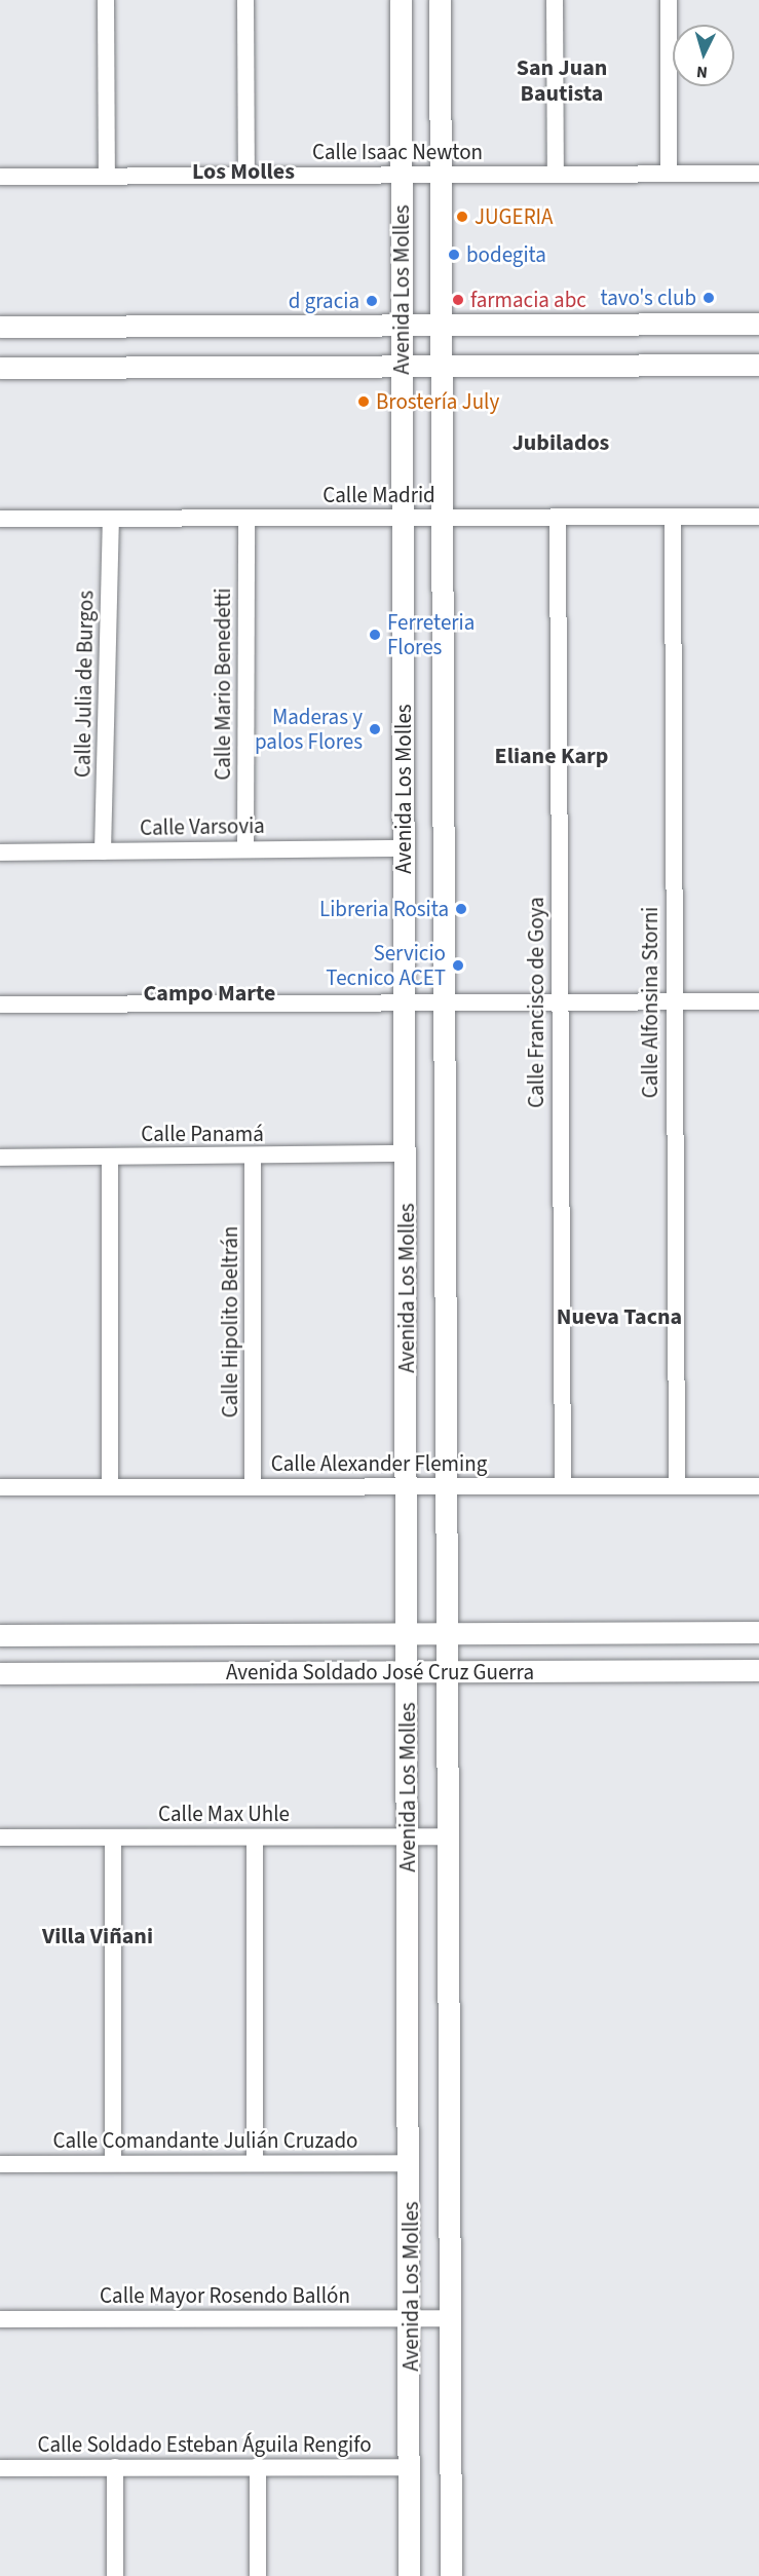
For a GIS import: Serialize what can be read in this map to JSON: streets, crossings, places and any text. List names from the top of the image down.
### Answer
{
  "streets": {
    "street": [
      "Calle Isaac Newton",
      "Avenida Los Molles",
      "Calle Madrid",
      "Calle Julia de Burgos",
      "Calle Mario Benedetti",
      "Calle Varsovia",
      "Calle Francisco de Goya",
      "Calle Alfonsina Storni",
      "Calle Panamá",
      "Calle Hipolito Beltrán",
      "Calle Alexander Fleming",
      "Avenida Soldado José Cruz Guerra",
      "Calle Max Uhle",
      "Calle Comandante Julián Cruzado",
      "Calle Mayor Rosendo Ballón",
      "Calle Soldado Esteban Águila Rengifo"
    ]
  },
  "crossings": [
    ["Calle Isaac Newton", "Avenida Los Molles"],
    ["Avenida Los Molles", "Calle Madrid"],
    ["Avenida Los Molles", "Calle Varsovia"],
    ["Avenida Los Molles", "Calle Panamá"],
    ["Avenida Los Molles", "Calle Alexander Fleming"],
    ["Avenida Los Molles", "Avenida Soldado José Cruz Guerra"],
    ["Avenida Los Molles", "Calle Max Uhle"],
    ["Avenida Los Molles", "Calle Comandante Julián Cruzado"],
    ["Avenida Los Molles", "Calle Mayor Rosendo Ballón"],
    ["Avenida Los Molles", "Calle Soldado Esteban Águila Rengifo"],
    ["Calle Madrid", "Calle Julia de Burgos"],
    ["Calle Madrid", "Calle Mario Benedetti"],
    ["Calle Madrid", "Calle Francisco de Goya"],
    ["Calle Madrid", "Calle Alfonsina Storni"],
    ["Calle Julia de Burgos", "Calle Varsovia"],
    ["Calle Mario Benedetti", "Calle Varsovia"],
    ["Calle Francisco de Goya", "Calle Alexander Fleming"],
    ["Calle Alfonsina Storni", "Calle Alexander Fleming"],
    ["Calle Panamá", "Calle Hipolito Beltrán"],
    ["Calle Hipolito Beltrán", "Calle Alexander Fleming"]
  ],
  "districts": [
    "San Juan Bautista",
    "Los Molles",
    "Jubilados",
    "Eliane Karp",
    "Campo Marte",
    "Nueva Tacna",
    "Villa Viñani"
  ],
  "places": [
    "JUGERIA",
    "bodegita",
    "tavo's club",
    "farmacia abc",
    "d gracia",
    "Brostería July",
    "Ferreteria Flores",
    "Maderas y palos Flores",
    "Libreria Rosita",
    "Servicio Tecnico ACET"
  ],
  "north": "bottom"
}
